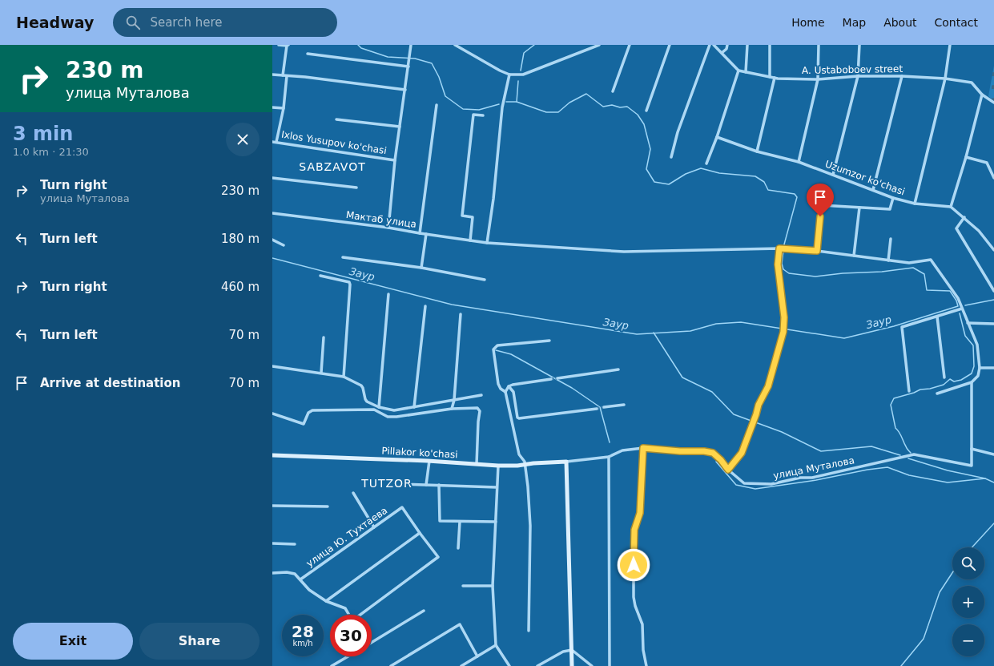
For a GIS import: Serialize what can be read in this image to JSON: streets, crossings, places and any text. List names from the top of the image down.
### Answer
{
  "streets": {
    "street": [
      "A. Ustaboboev street",
      "Ixlos Yusupov ko'chasi",
      "Uzumzor ko'chasi",
      "Мактаб улица",
      "Pillakor ko'chasi",
      "улица Муталова",
      "улица Ю. Тухтаева"
    ]
  },
  "crossings": [
    ["Pillakor ko'chasi", "улица Муталова"]
  ],
  "districts": ["SABZAVOT", "TUTZOR"],
  "water": ["Заур"],
  "page": {
    "header": "Headway",
    "search": "Search here",
    "nav": [
      "Home",
      "Map",
      "About",
      "Contact"
    ],
    "turn": ["230 m", "улица Муталова"],
    "heading": ["3 min", "1.0 km · 21:30"],
    "list": [
      {
        "name": "Turn right",
        "note": "улица Муталова",
        "value": "230 m"
      },
      {
        "name": "Turn left",
        "value": "180 m"
      },
      {
        "name": "Turn right",
        "value": "460 m"
      },
      {
        "name": "Turn left",
        "value": "70 m"
      },
      {
        "name": "Arrive at destination",
        "value": "70 m"
      }
    ],
    "map_buttons": ["+", "−"],
    "speed": "28 km/h",
    "limit": "30",
    "buttons": ["Exit", "Share"]
  }
}
